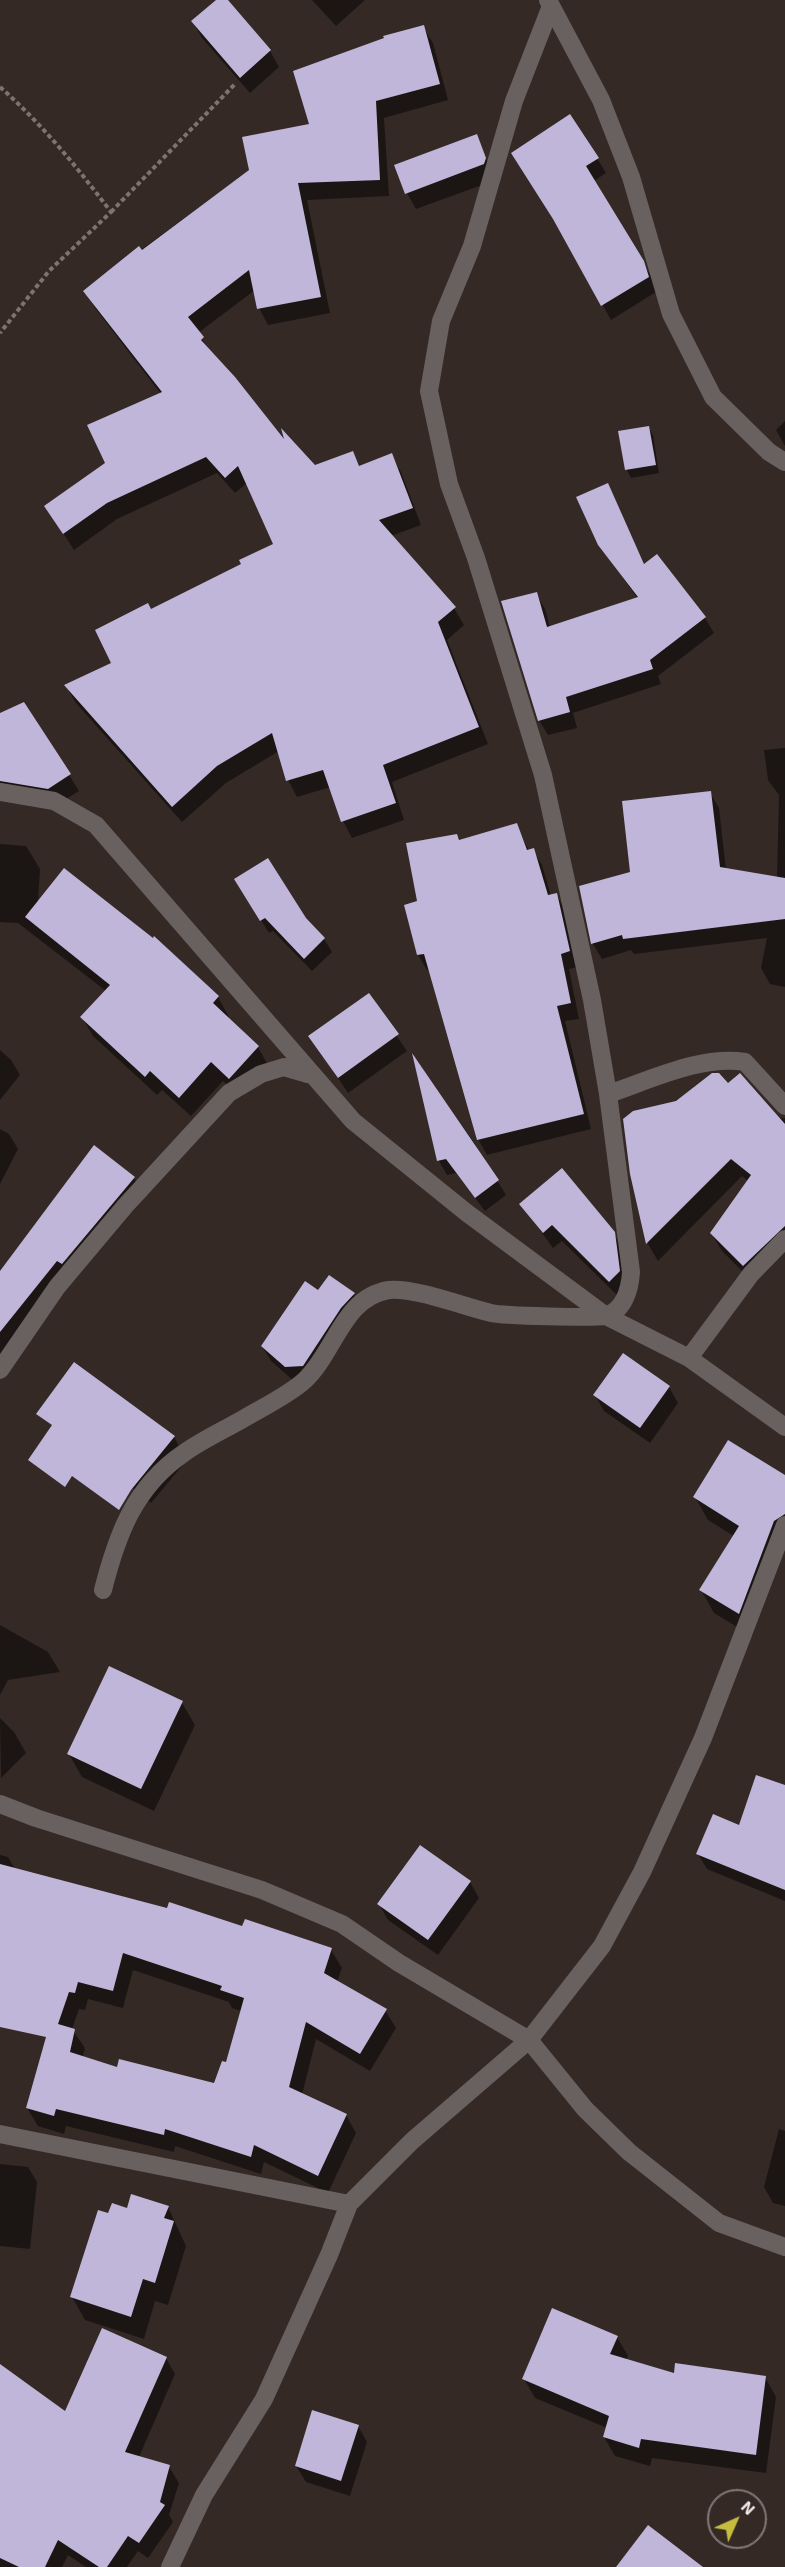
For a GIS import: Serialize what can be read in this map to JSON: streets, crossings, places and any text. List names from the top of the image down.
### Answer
{
  "north": "top right"
}
